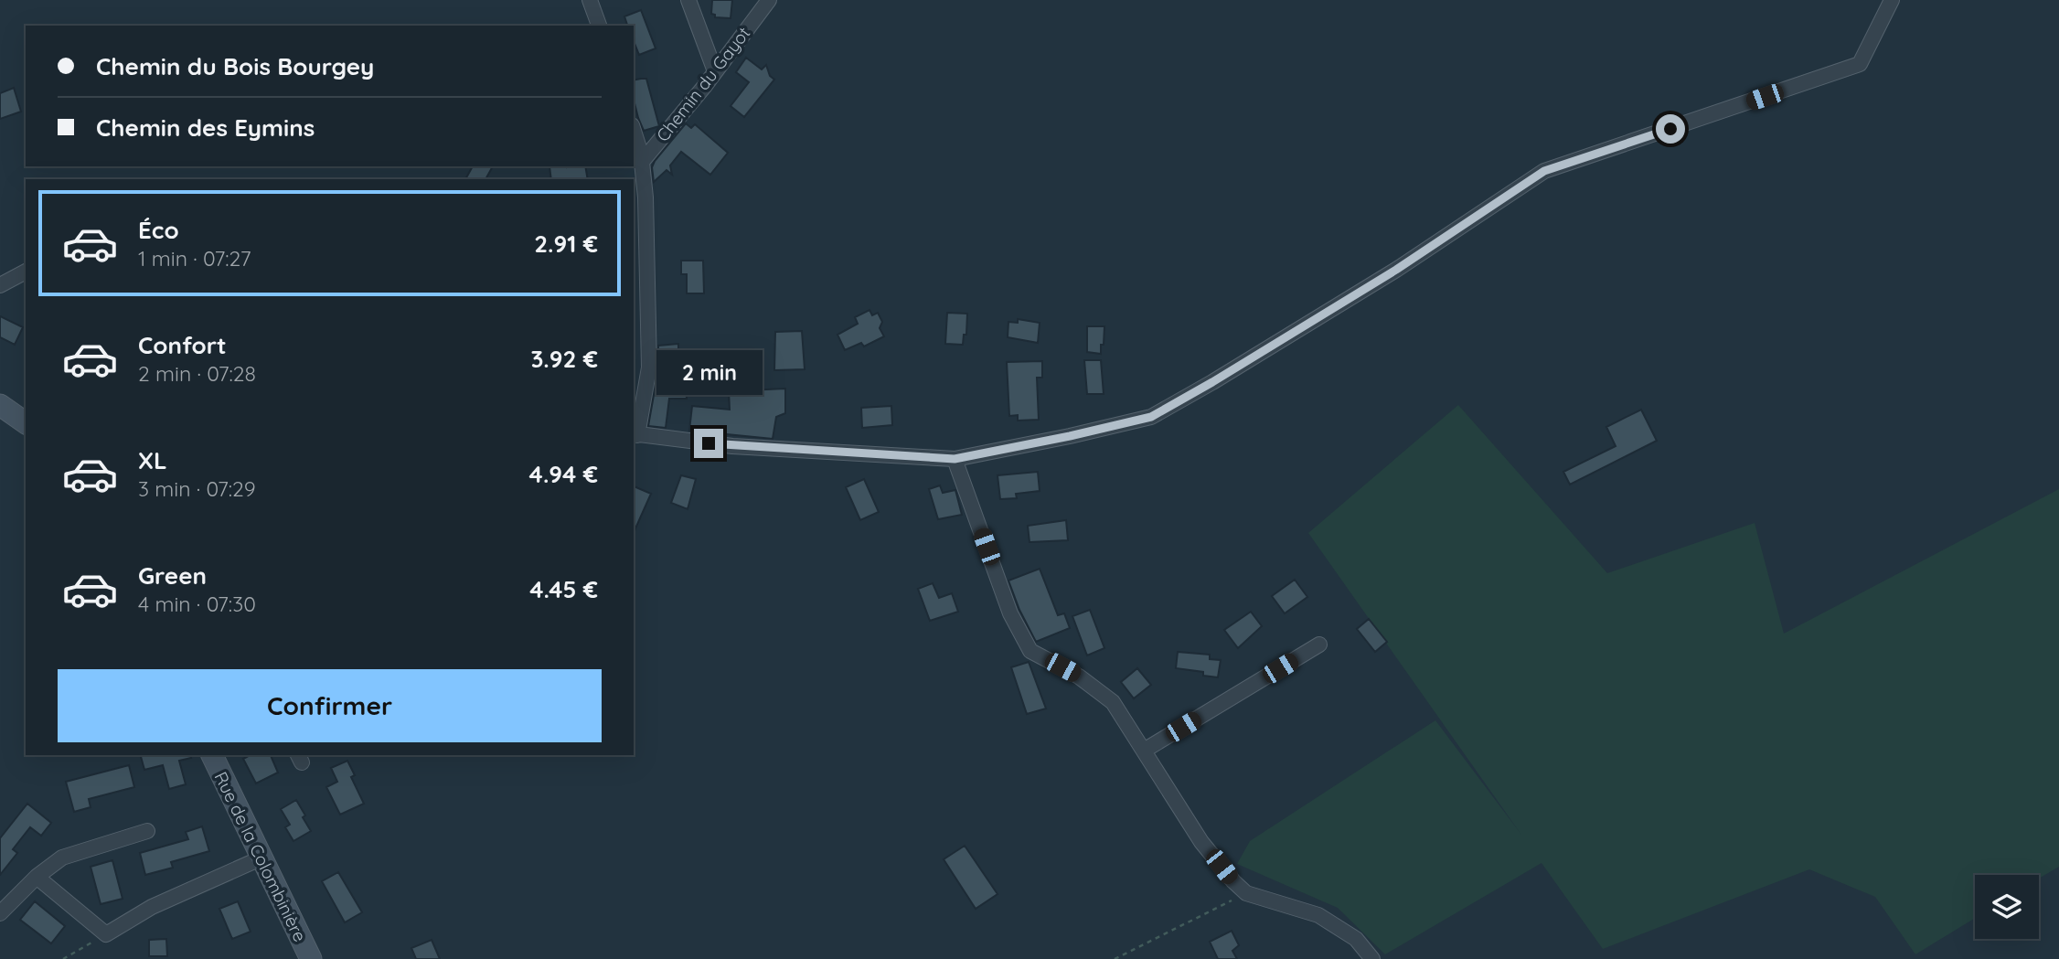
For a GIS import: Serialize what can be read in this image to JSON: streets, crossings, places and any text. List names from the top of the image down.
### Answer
{
  "streets": {
    "street": ["Chemin du Gayot", "Rue de la Colombinière"]
  },
  "page": {
    "banner": ["Chemin du Bois Bourgey", "Chemin des Eymins"],
    "list": [
      {
        "name": "Éco",
        "note": "1 min · 07:27",
        "value": "2.91 €"
      },
      {
        "name": "Confort",
        "note": "2 min · 07:28",
        "value": "3.92 €"
      },
      {
        "name": "XL",
        "note": "3 min · 07:29",
        "value": "4.94 €"
      },
      {
        "name": "Green",
        "note": "4 min · 07:30",
        "value": "4.45 €"
      }
    ],
    "bubble": "2 min",
    "buttons": "Confirmer"
  }
}
